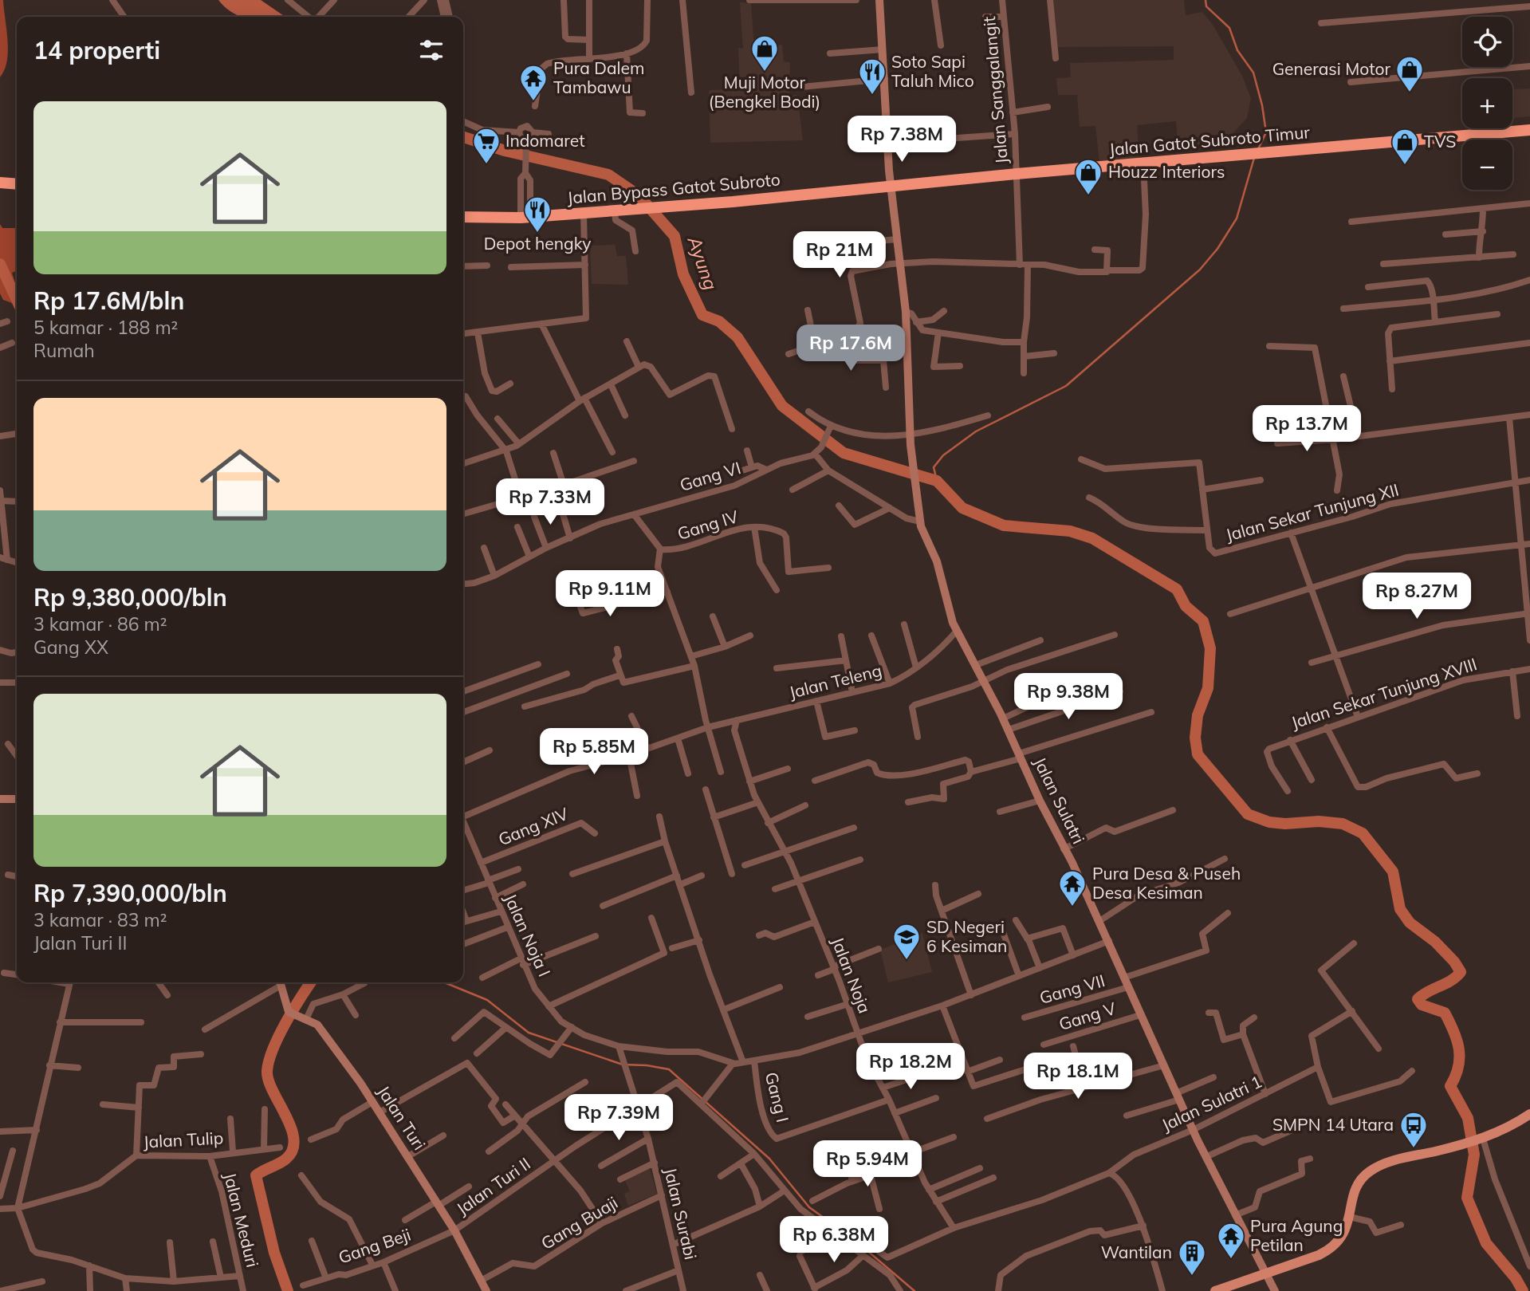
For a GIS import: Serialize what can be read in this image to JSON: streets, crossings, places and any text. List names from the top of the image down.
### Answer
{
  "streets": {
    "highway": ["Jalan Gatot Subroto Timur", "Jalan Bypass Gatot Subroto"],
    "main road": ["Jalan Sulatri", "Jalan Turi"],
    "street": [
      "Jalan Sanggalangit",
      "Gang VI",
      "Jalan Sekar Tunjung XII",
      "Gang IV",
      "Jalan Teleng",
      "Jalan Sekar Tunjung XVIII",
      "Gang XIV",
      "Jalan Noja I",
      "Jalan Noja",
      "Gang VII",
      "Gang V",
      "Gang I",
      "Jalan Sulatri 1",
      "Jalan Tulip",
      "Jalan Turi II",
      "Jalan Surabi",
      "Jalan Meduri",
      "Gang Buaji",
      "Gang Beji"
    ]
  },
  "crossings": [
    ["Jalan Sanggalangit", "Jalan Gatot Subroto Timur"],
    ["Jalan Gatot Subroto Timur", "Jalan Bypass Gatot Subroto"],
    ["Jalan Gatot Subroto Timur", "Jalan Sulatri"],
    ["Jalan Bypass Gatot Subroto", "Jalan Sulatri"],
    ["Jalan Teleng", "Jalan Sulatri"],
    ["Jalan Teleng", "Jalan Noja"],
    ["Jalan Sulatri", "Jalan Noja I"],
    ["Jalan Sulatri", "Gang VII"],
    ["Jalan Sulatri", "Gang V"],
    ["Jalan Sulatri", "Jalan Sulatri 1"],
    ["Gang XIV", "Jalan Noja I"],
    ["Jalan Noja I", "Jalan Noja"],
    ["Jalan Noja I", "Gang I"],
    ["Jalan Noja I", "Jalan Surabi"],
    ["Jalan Noja", "Gang I"],
    ["Jalan Turi", "Jalan Turi II"],
    ["Jalan Turi", "Gang Buaji"],
    ["Jalan Turi", "Gang Beji"],
    ["Jalan Tulip", "Jalan Meduri"],
    ["Jalan Turi II", "Jalan Surabi"],
    ["Jalan Turi II", "Gang Beji"],
    ["Jalan Surabi", "Gang Buaji"]
  ],
  "water": ["Ayung"],
  "places": {
    "shop": [
      "Muji Motor (Bengkel Bodi)",
      "Generasi Motor",
      "TVS",
      "Houzz Interiors"
    ],
    "restaurant": ["Soto Sapi Taluh Mico", "Depot hengky"],
    "temple": ["Pura Dalem Tambawu", "Pura Desa & Puseh Desa Kesiman", "Pura Agung Petilan"],
    "supermarket": ["Indomaret"],
    "school or university": ["SD Negeri 6 Kesiman"],
    "bus stop": ["SMPN 14 Utara"],
    "building": ["Wantilan"]
  },
  "page": {
    "map_buttons": ["+", "−"],
    "heading": "14 properti",
    "list": [
      {
        "name": "Rp 17.6M/bln",
        "note": "5 kamar · 188 m² · Rumah"
      },
      {
        "name": "Rp 9,380,000/bln",
        "note": "3 kamar · 86 m² · Gang XX"
      },
      {
        "name": "Rp 7,390,000/bln",
        "note": "3 kamar · 83 m² · Jalan Turi II"
      }
    ],
    "price": [
      "Rp 7.38M",
      "Rp 21M",
      "Rp 17.6M",
      "Rp 13.7M",
      "Rp 7.33M",
      "Rp 9.11M",
      "Rp 8.27M",
      "Rp 9.38M",
      "Rp 5.85M",
      "Rp 18.2M",
      "Rp 18.1M",
      "Rp 7.39M",
      "Rp 5.94M",
      "Rp 6.38M"
    ]
  }
}
